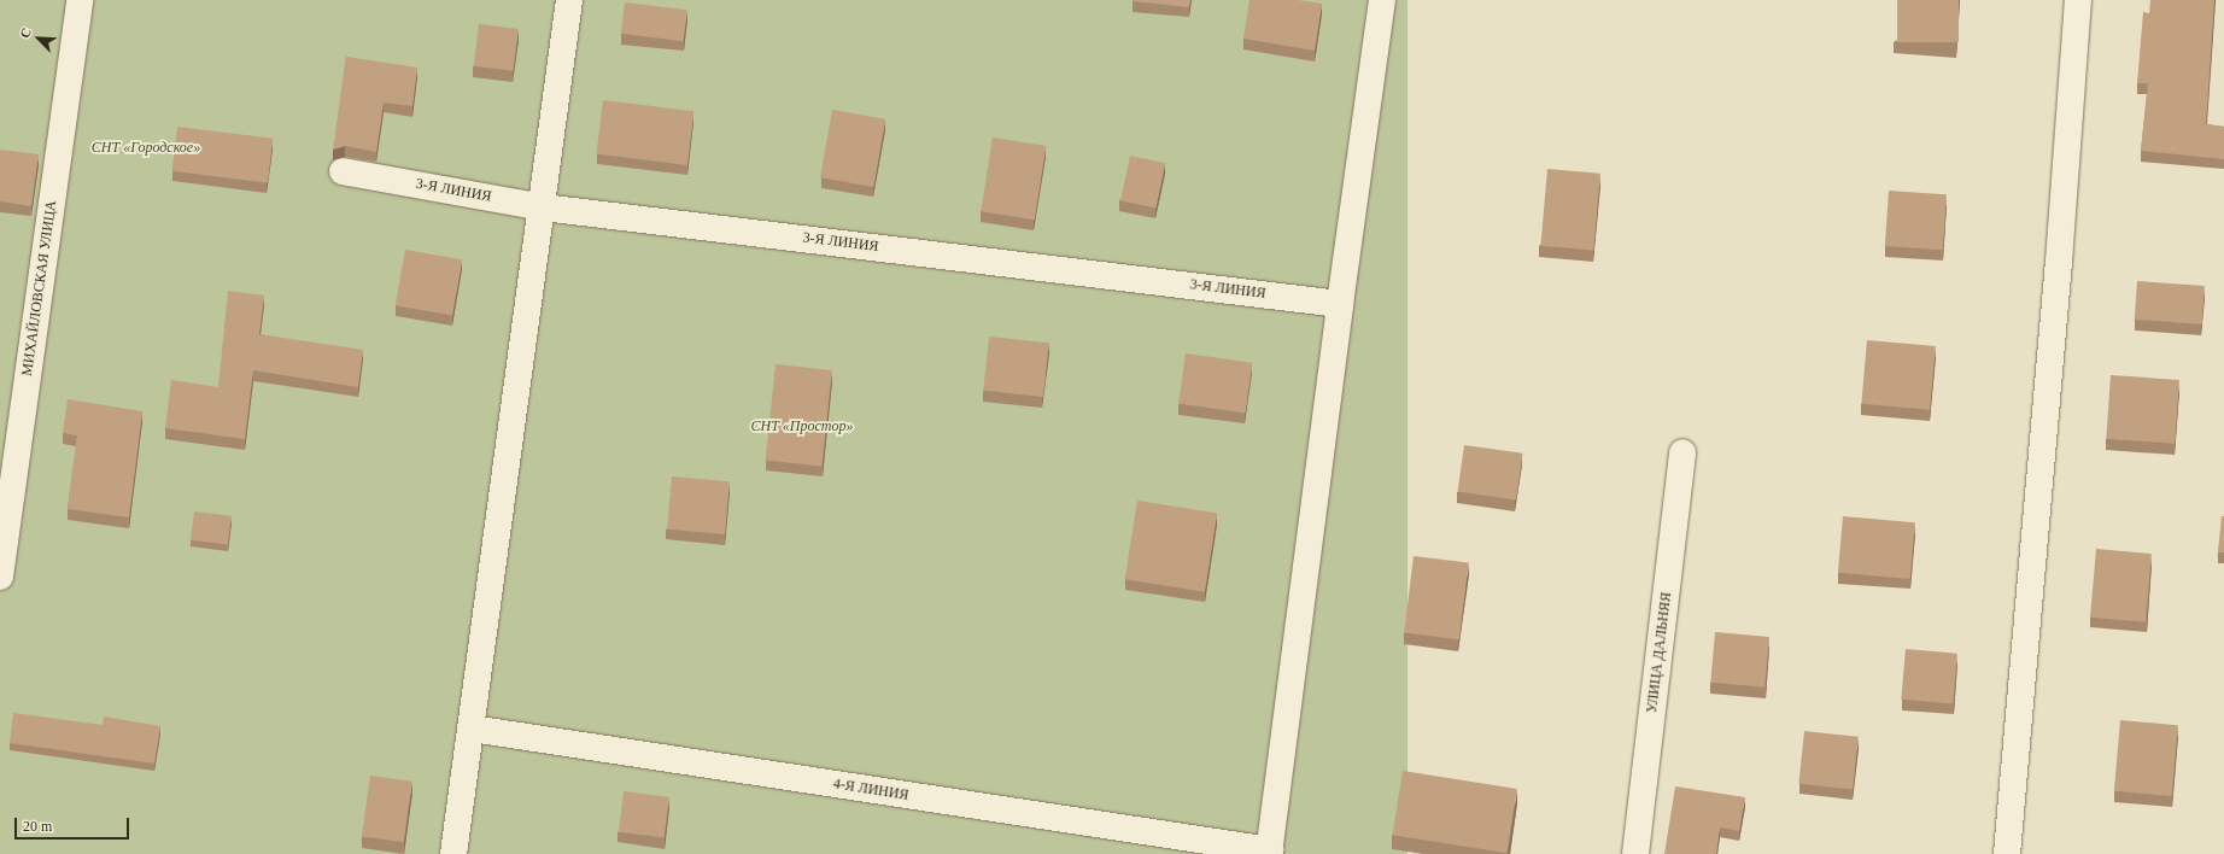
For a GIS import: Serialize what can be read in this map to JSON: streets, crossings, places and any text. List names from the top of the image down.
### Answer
{
  "streets": {
    "street": [
      "3-Я ЛИНИЯ",
      "МИХАЙЛОВСКАЯ УЛИЦА",
      "УЛИЦА ДАЛЬНЯЯ",
      "4-Я ЛИНИЯ"
    ]
  },
  "parks": ["СНТ «Городское»", "СНТ «Простор»"],
  "scale_bar": "20 m",
  "north": "top left"
}
